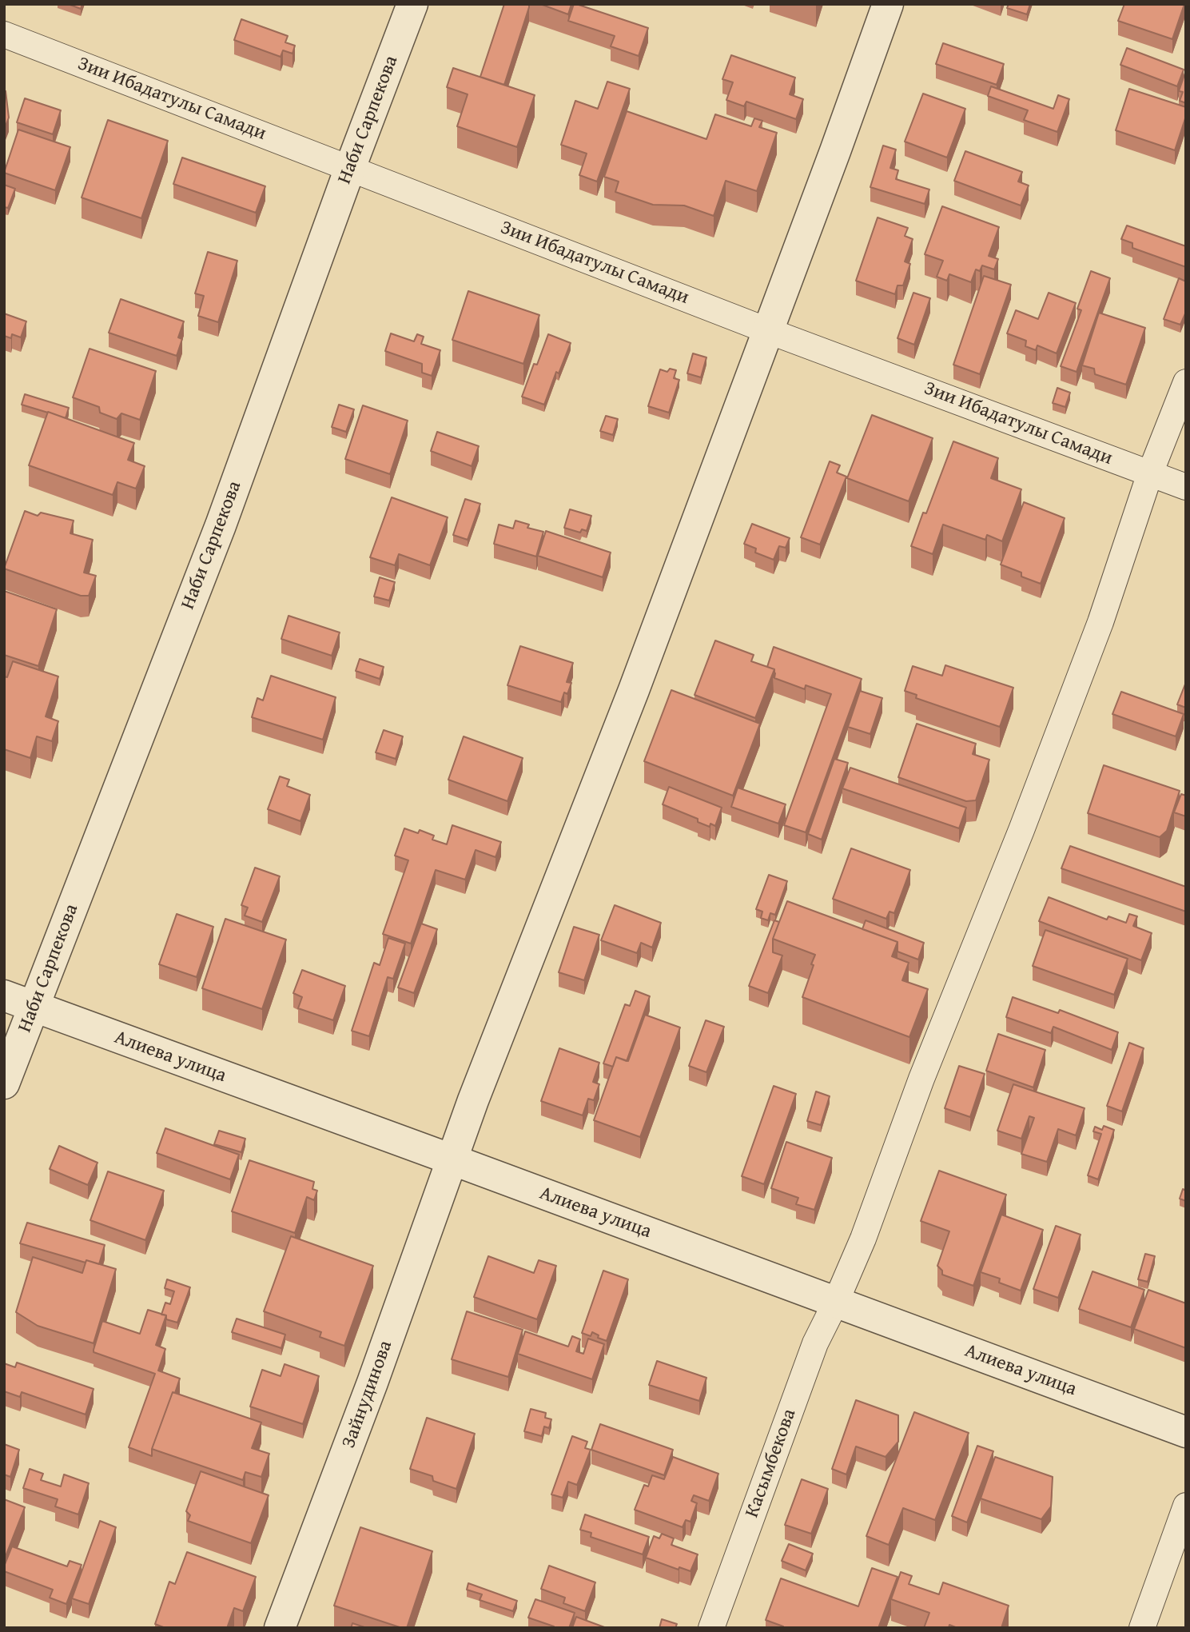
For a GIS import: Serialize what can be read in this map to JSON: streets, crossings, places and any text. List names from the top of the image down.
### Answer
{
  "streets": {
    "street": [
      "Зии Ибадатулы Самади",
      "Наби Сарпекова",
      "Алиева улица",
      "Зайнудинова",
      "Касымбекова"
    ]
  },
  "crossings": [
    ["Зии Ибадатулы Самади", "Наби Сарпекова"],
    ["Зии Ибадатулы Самади", "Зайнудинова"],
    ["Зии Ибадатулы Самади", "Касымбекова"],
    ["Наби Сарпекова", "Алиева улица"],
    ["Алиева улица", "Зайнудинова"],
    ["Алиева улица", "Касымбекова"]
  ]
}
